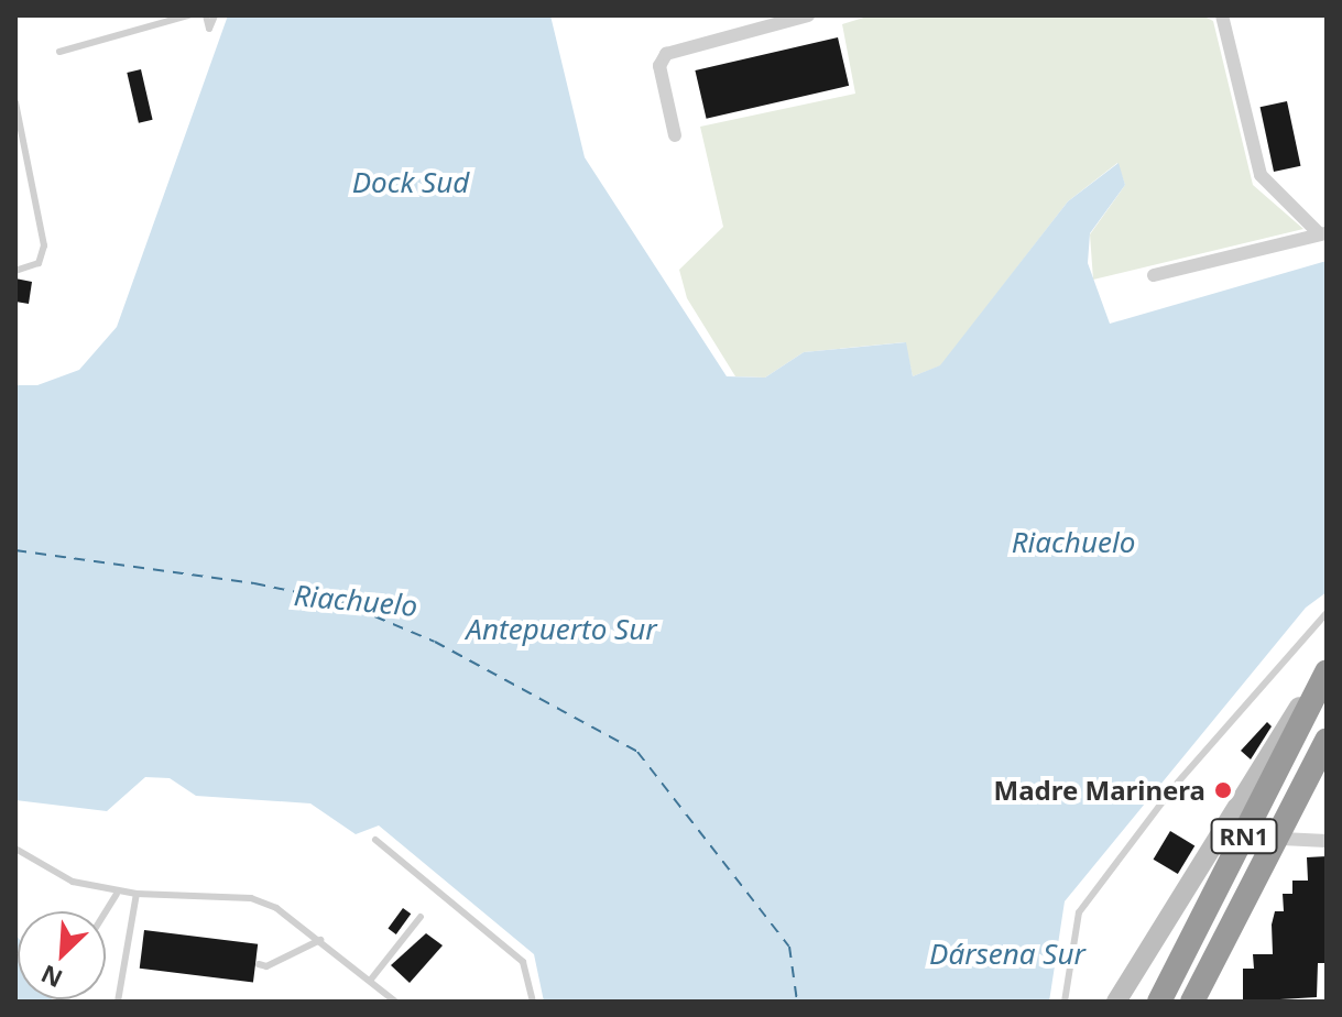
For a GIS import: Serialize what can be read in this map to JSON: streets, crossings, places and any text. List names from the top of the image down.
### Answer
{
  "streets": {
    "highway": ["RN1"]
  },
  "water": [
    "Dock Sud",
    "Riachuelo",
    "Antepuerto Sur",
    "Dársena Sur"
  ],
  "places": ["Madre Marinera"],
  "north": "bottom left"
}
